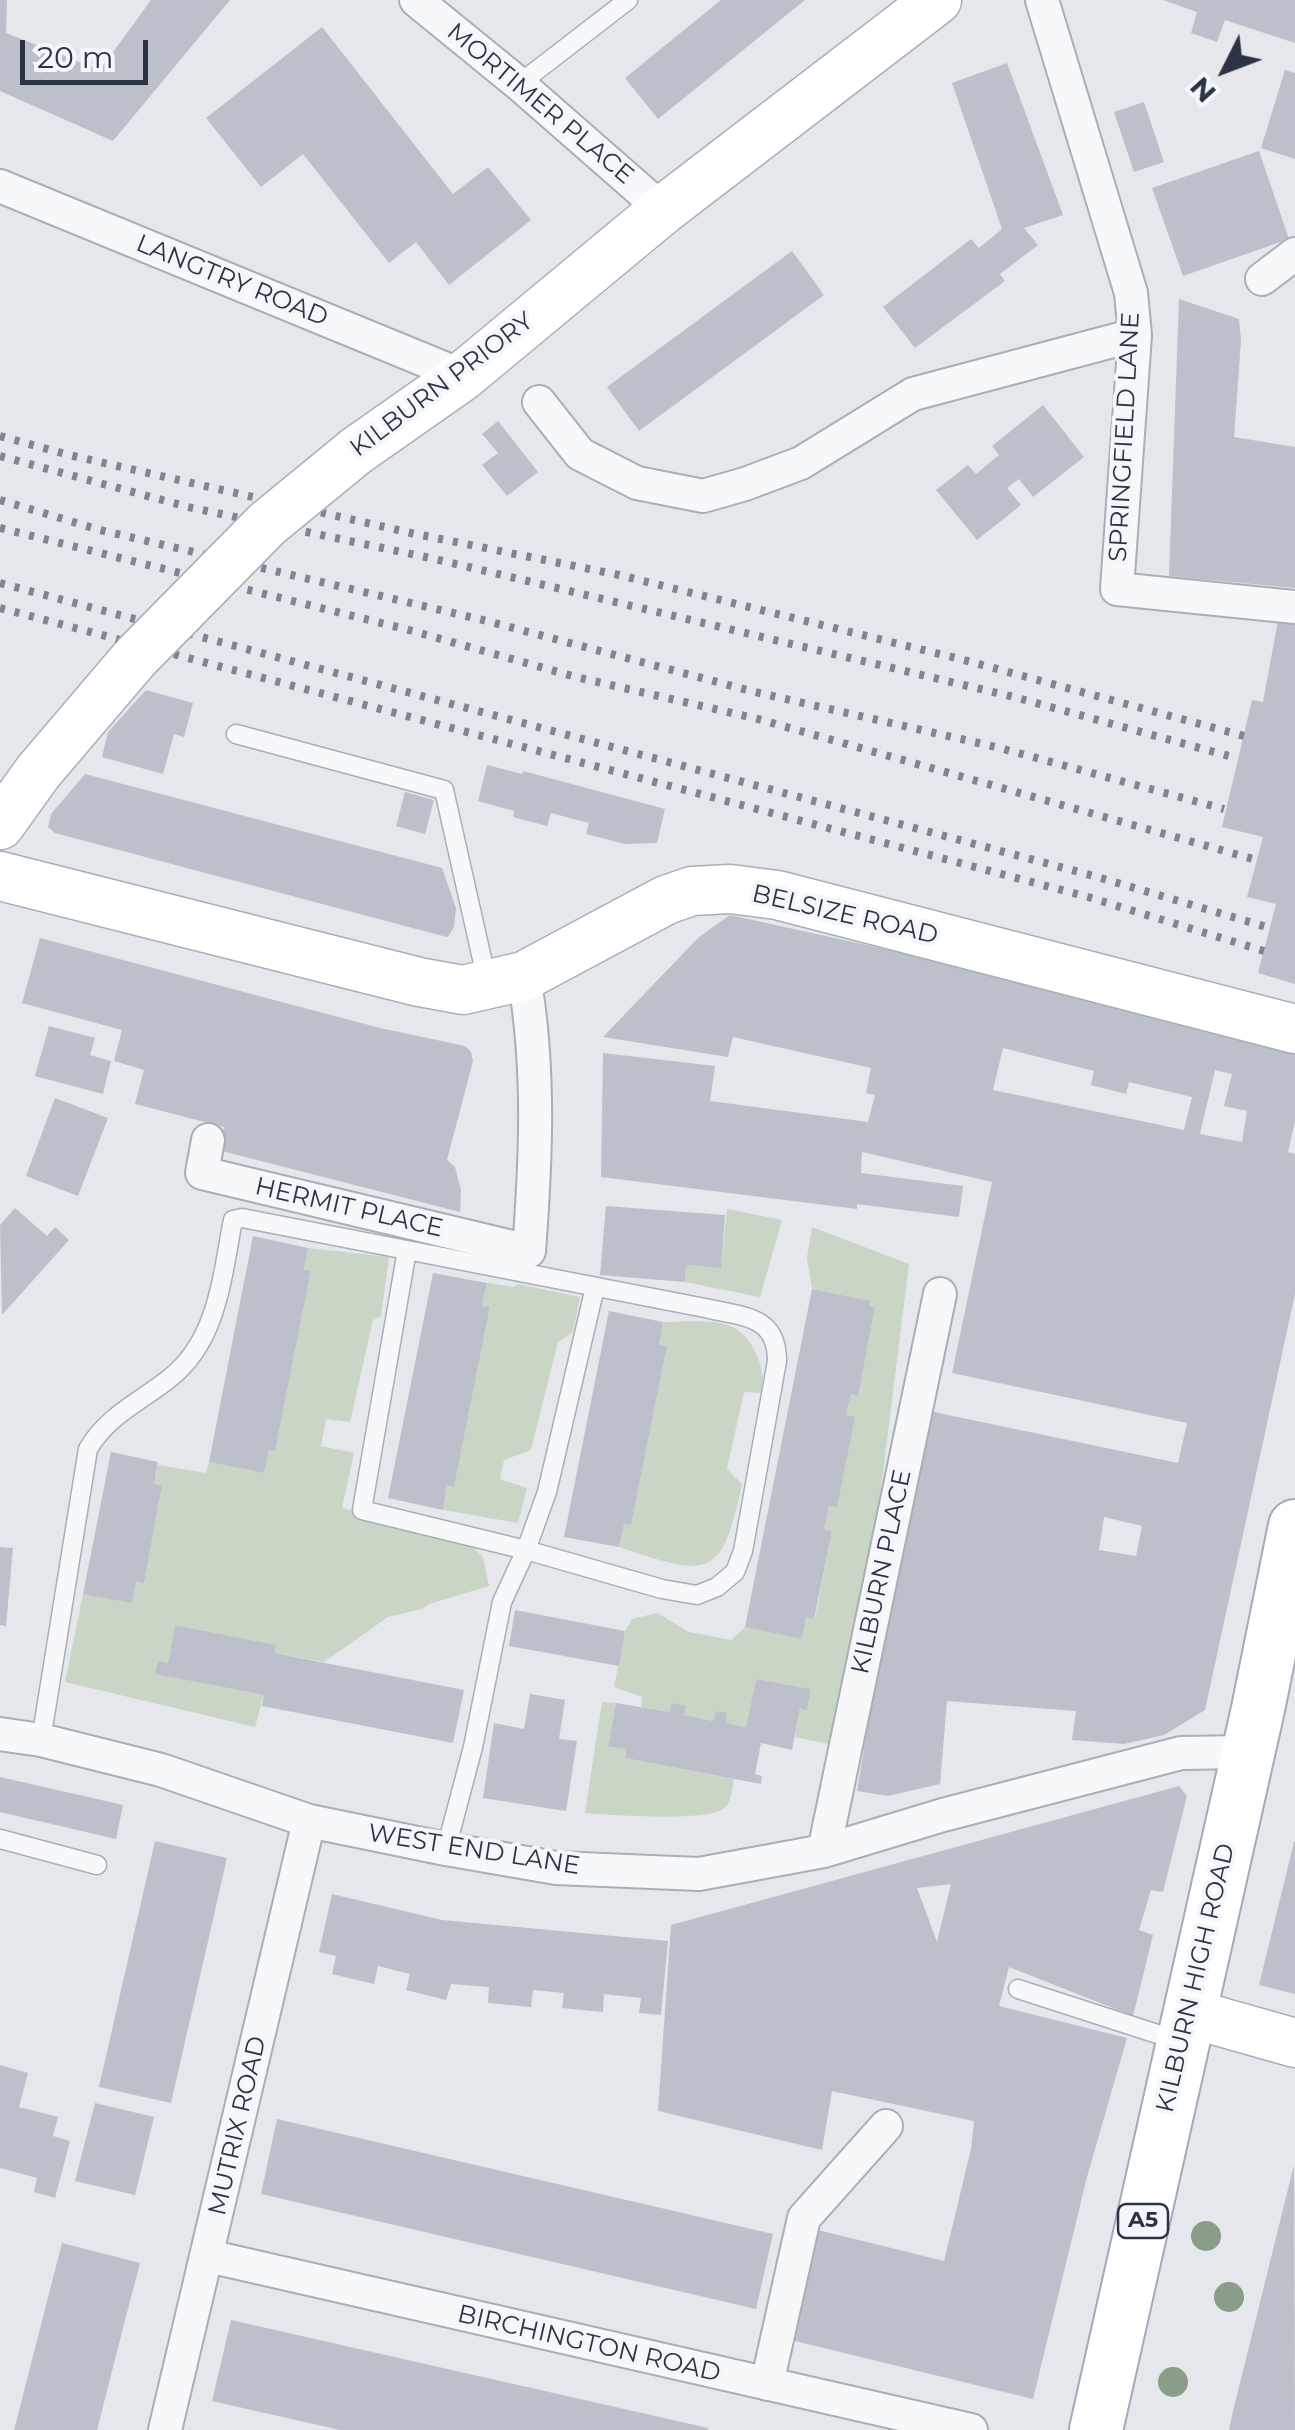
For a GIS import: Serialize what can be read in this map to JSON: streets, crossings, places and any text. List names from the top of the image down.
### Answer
{
  "streets": {
    "main road": [
      "KILBURN PRIORY",
      "BELSIZE ROAD",
      "KILBURN HIGH ROAD",
      "A5"
    ],
    "street": [
      "MORTIMER PLACE",
      "LANGTRY ROAD",
      "SPRINGFIELD LANE",
      "HERMIT PLACE",
      "KILBURN PLACE",
      "WEST END LANE",
      "MUTRIX ROAD",
      "BIRCHINGTON ROAD"
    ]
  },
  "crossings": [
    ["MORTIMER PLACE", "KILBURN PRIORY"],
    ["LANGTRY ROAD", "KILBURN PRIORY"],
    ["BELSIZE ROAD", "HERMIT PLACE"],
    ["KILBURN PLACE", "WEST END LANE"],
    ["WEST END LANE", "KILBURN HIGH ROAD"],
    ["WEST END LANE", "MUTRIX ROAD"],
    ["MUTRIX ROAD", "BIRCHINGTON ROAD"]
  ],
  "scale_bar": "20 m",
  "north": "bottom left"
}
